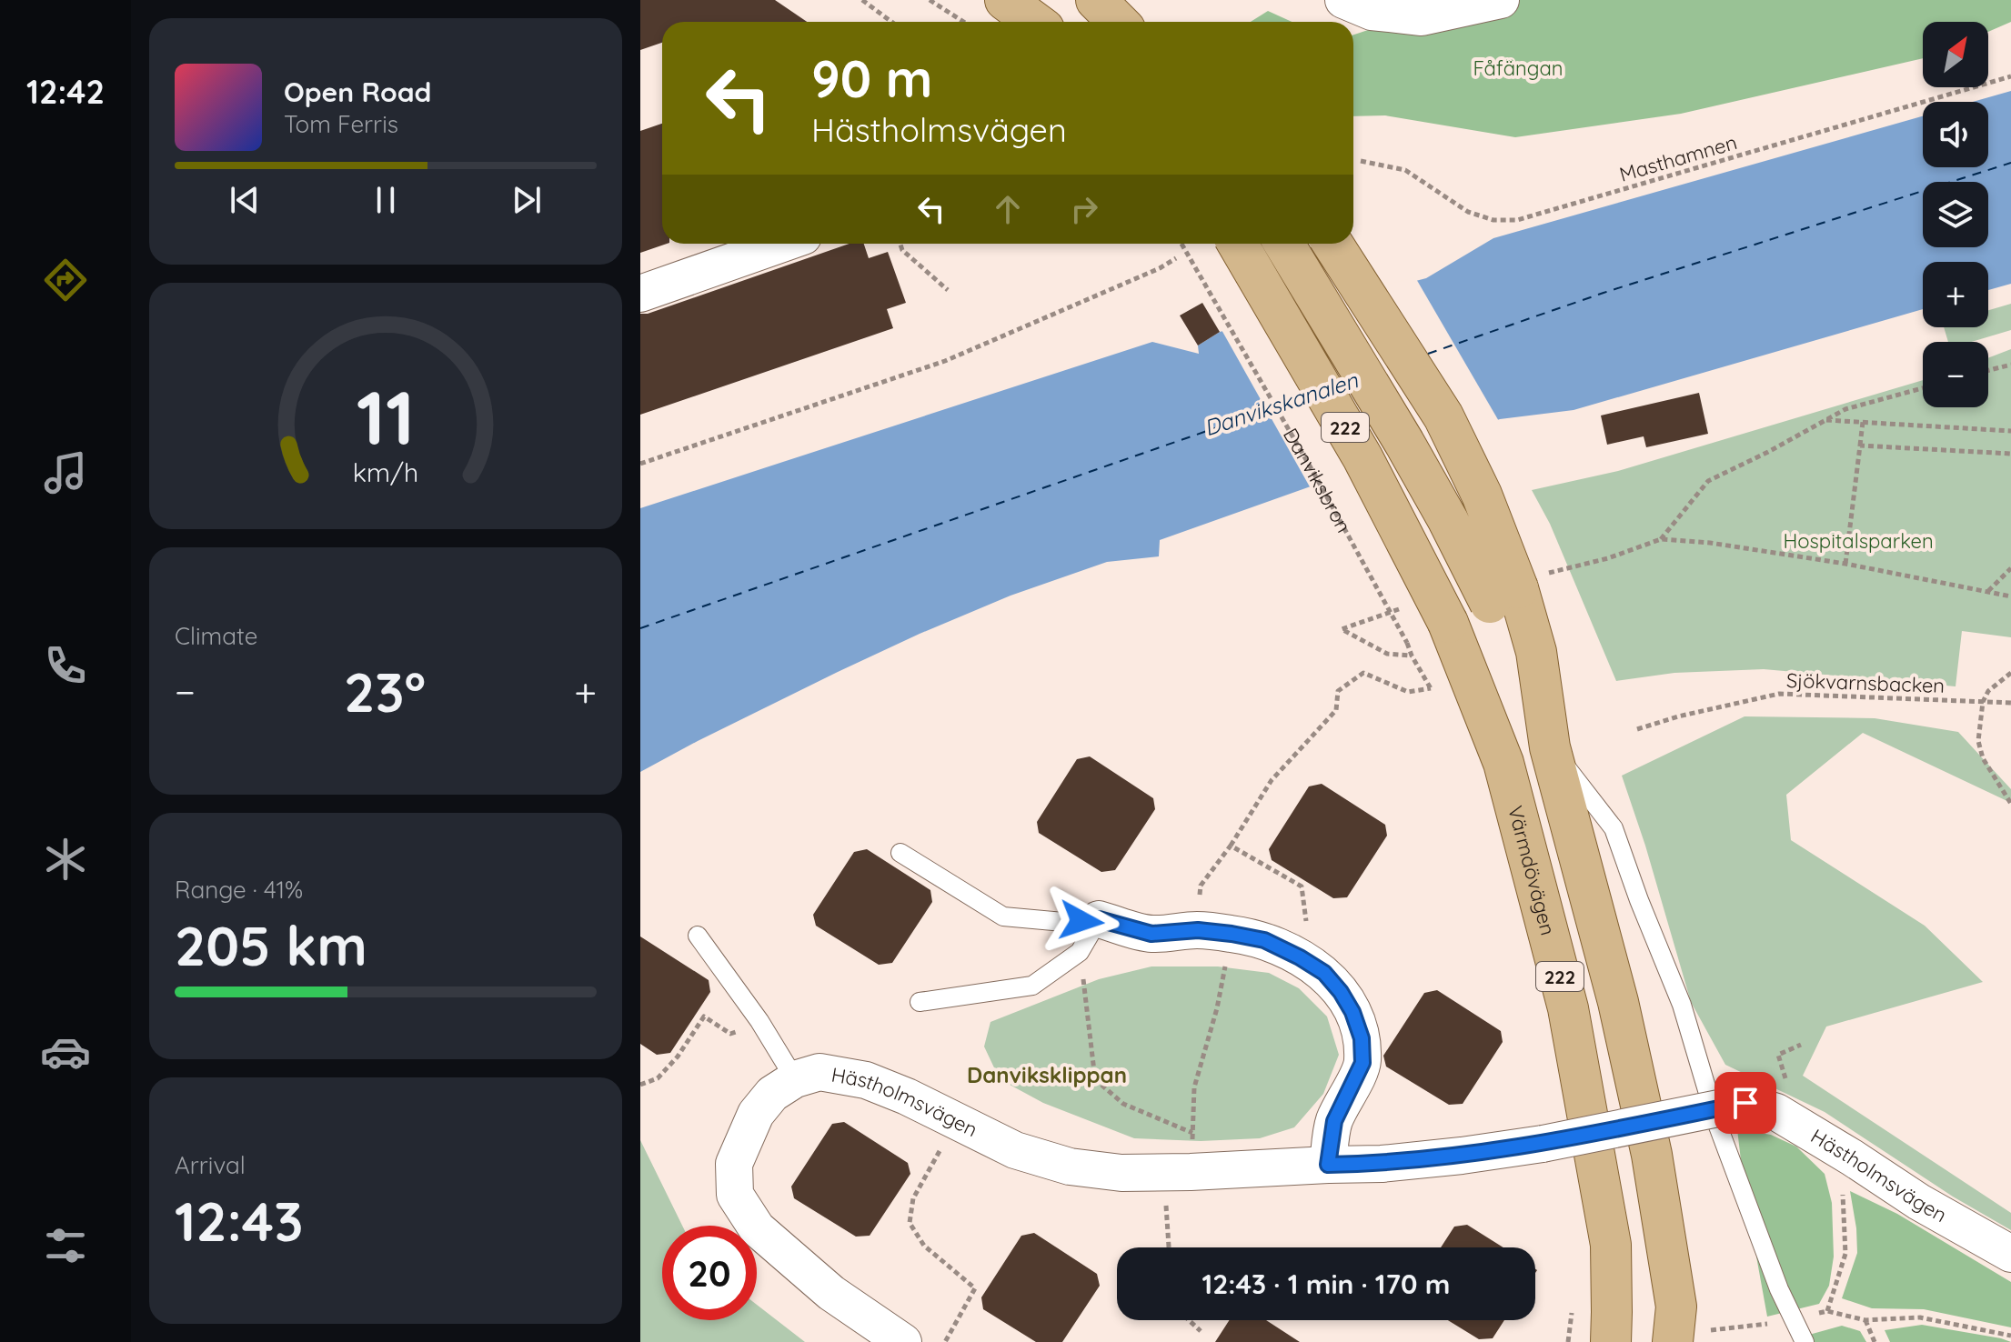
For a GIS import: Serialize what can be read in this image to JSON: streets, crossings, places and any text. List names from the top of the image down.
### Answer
{
  "streets": {
    "main road": ["222", "Värmdövägen"],
    "street": ["Hästholmsvägen"],
    "path": ["Masthamnen", "Danviksbron", "Sjökvarnsbacken"]
  },
  "districts": ["Danviksklippan"],
  "water": ["Danvikskanalen"],
  "parks": ["Fåfängan", "Hospitalsparken"],
  "north": "top right",
  "page": {
    "tabs": "12:42",
    "map_buttons": ["+", "−"],
    "turn": ["90 m", "Hästholmsvägen"],
    "song": ["Open Road", "Tom Ferris"],
    "tile": [
      "Climate",
      ["Range · 41%", "205 km"],
      ["Arrival", "12:43"]
    ],
    "heat": ["−", "23°", "+"],
    "limit": "20",
    "trip": "12:43 · 1 min · 170 m",
    "gauge": ["11", "km/h"]
  }
}
